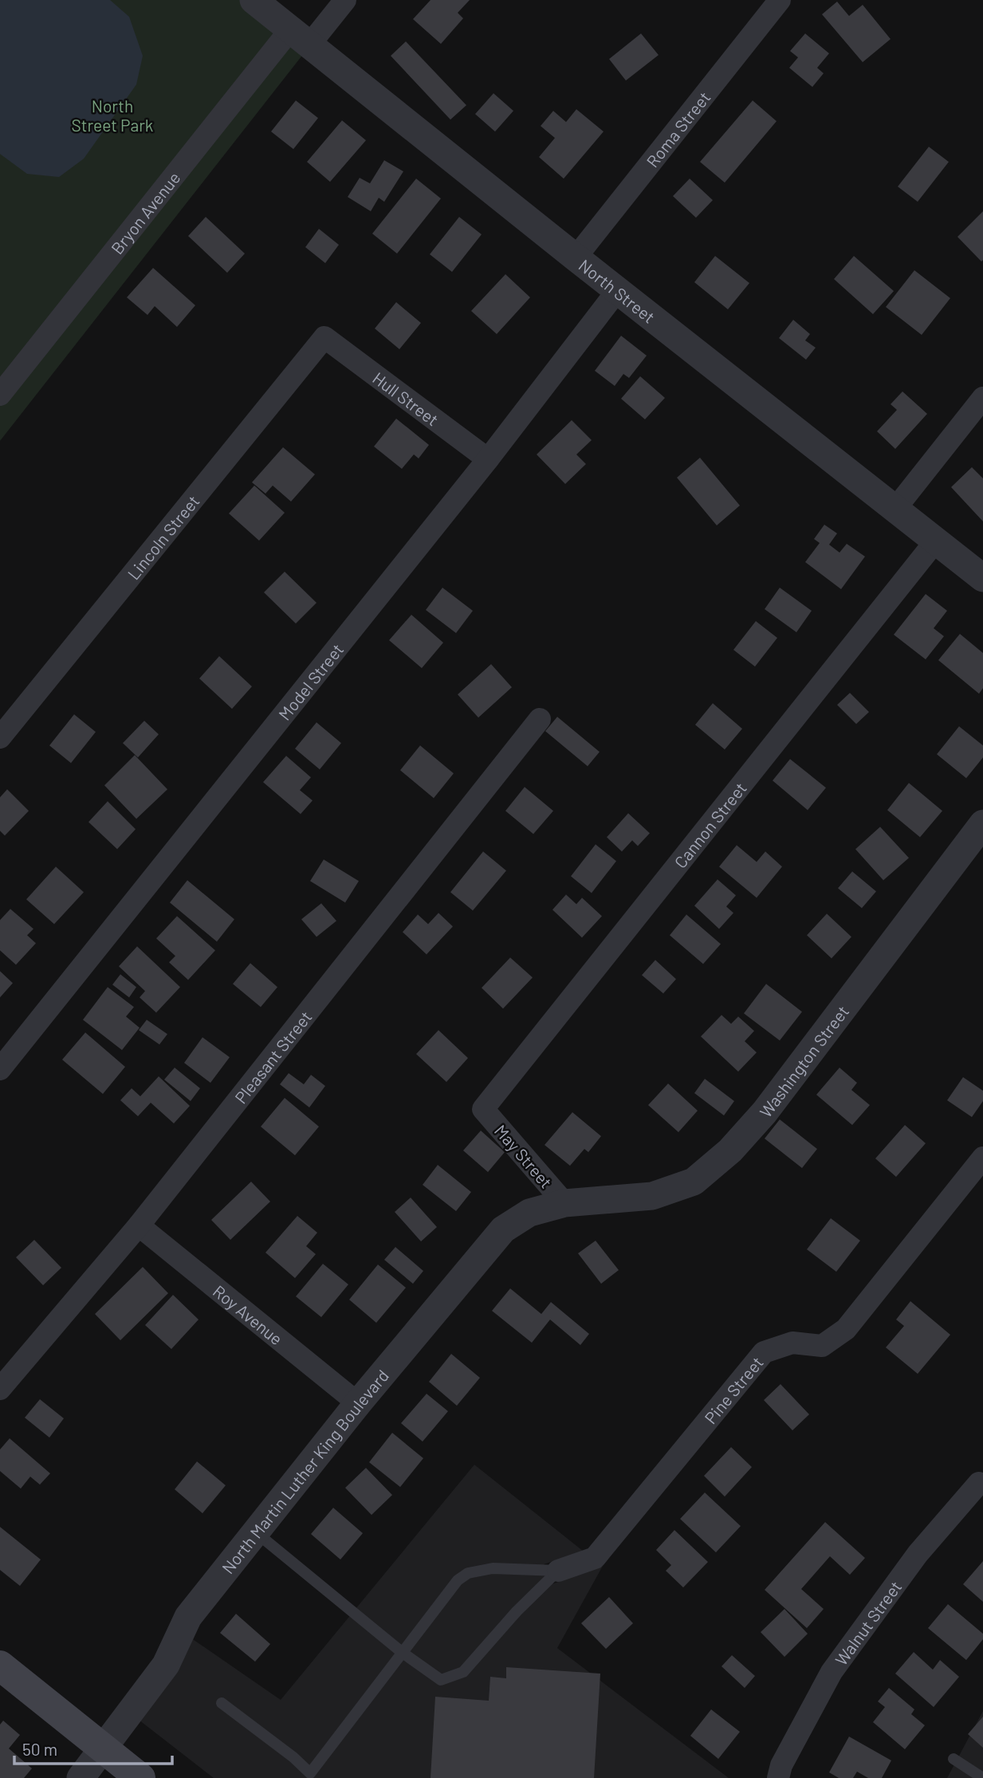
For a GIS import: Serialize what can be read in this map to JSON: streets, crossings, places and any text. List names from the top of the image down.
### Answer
{
  "streets": {
    "street": [
      "Roma Street",
      "Bryon Avenue",
      "North Street",
      "Hull Street",
      "Lincoln Street",
      "Model Street",
      "Cannon Street",
      "Pleasant Street",
      "Washington Street",
      "May Street",
      "Roy Avenue",
      "Pine Street",
      "North Martin Luther King Boulevard",
      "Walnut Street"
    ]
  },
  "crossings": [
    ["Roma Street", "North Street"],
    ["Bryon Avenue", "North Street"],
    ["North Street", "Model Street"],
    ["North Street", "Cannon Street"],
    ["Hull Street", "Lincoln Street"],
    ["Hull Street", "Model Street"],
    ["Cannon Street", "May Street"],
    ["Pleasant Street", "Roy Avenue"],
    ["Washington Street", "May Street"],
    ["Washington Street", "North Martin Luther King Boulevard"],
    ["May Street", "North Martin Luther King Boulevard"],
    ["Roy Avenue", "North Martin Luther King Boulevard"]
  ],
  "parks": ["North Street Park"],
  "scale_bar": "50 m"
}
